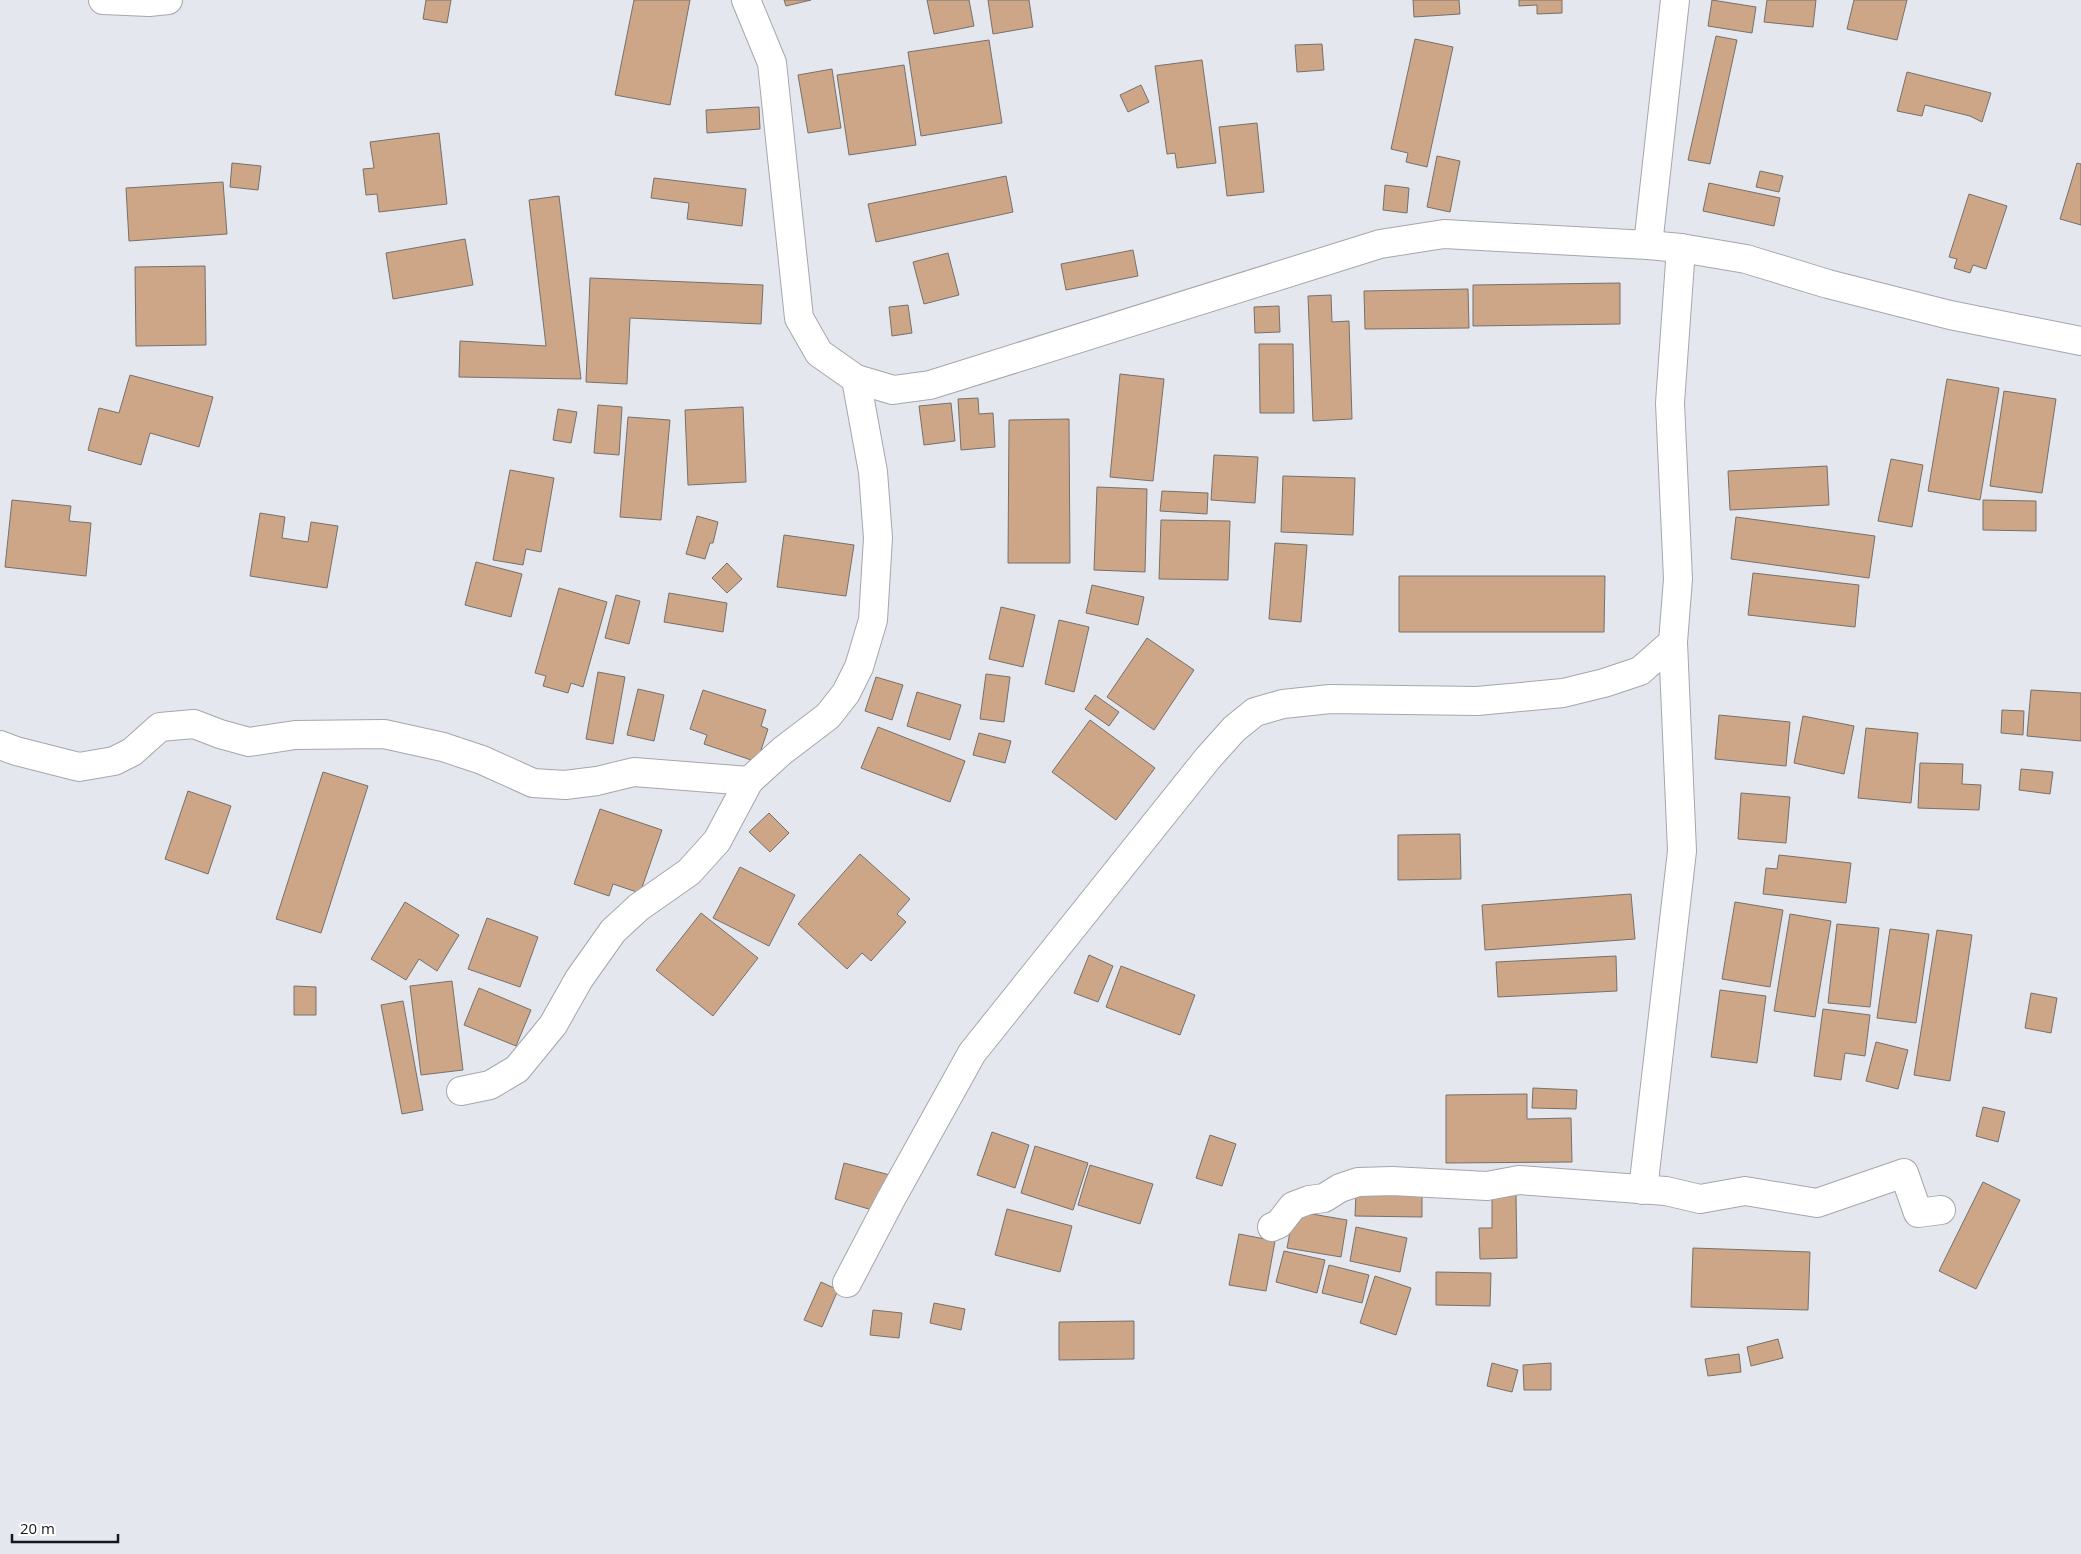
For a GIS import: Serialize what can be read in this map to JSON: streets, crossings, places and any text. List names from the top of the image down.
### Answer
{
  "scale_bar": "20 m"
}
